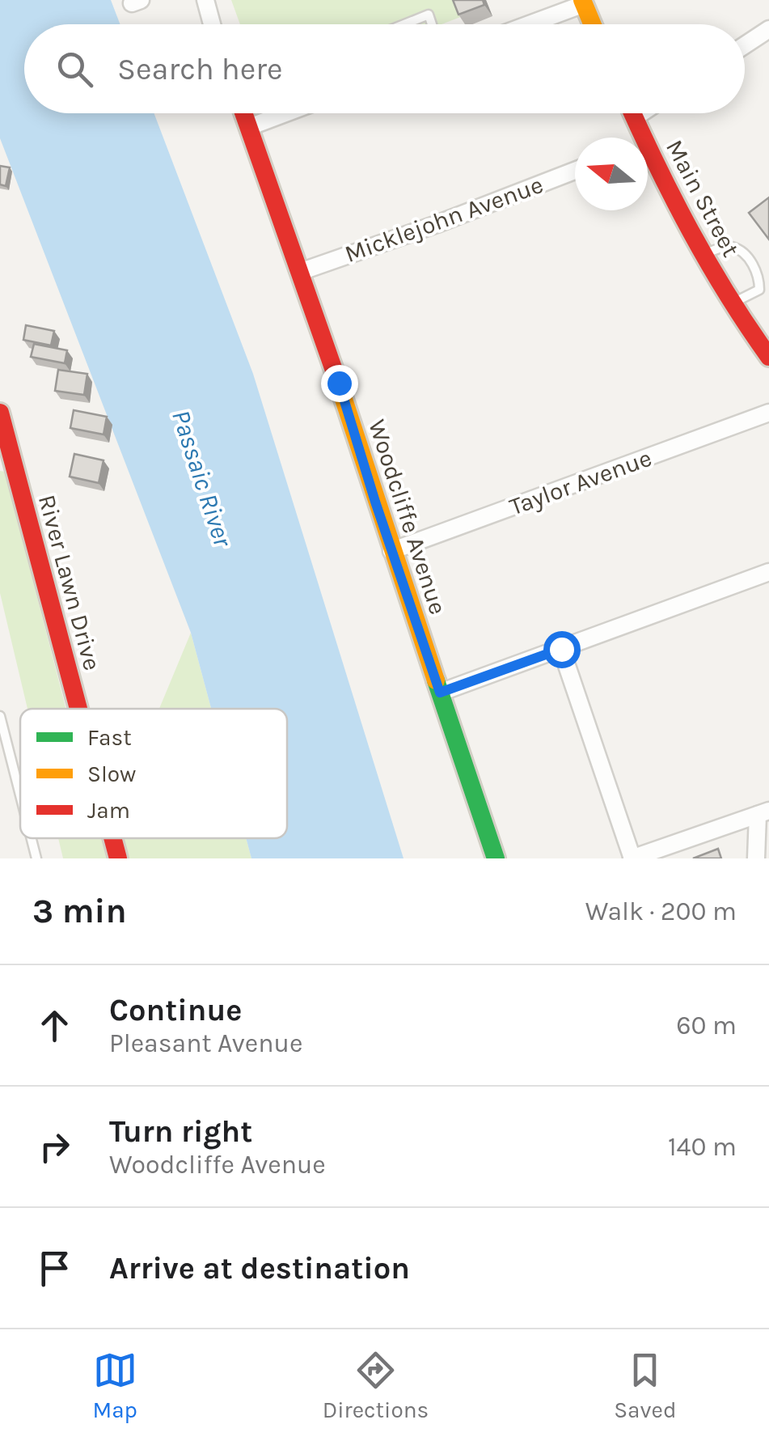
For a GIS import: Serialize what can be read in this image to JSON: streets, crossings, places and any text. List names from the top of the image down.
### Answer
{
  "streets": {
    "street": [
      "Main Street",
      "Micklejohn Avenue",
      "Taylor Avenue",
      "Woodcliffe Avenue",
      "River Lawn Drive"
    ]
  },
  "crossings": [
    ["Micklejohn Avenue", "Woodcliffe Avenue"],
    ["Taylor Avenue", "Woodcliffe Avenue"]
  ],
  "water": ["Passaic River"],
  "legend": ["Fast", "Slow", "Jam"],
  "north": "left",
  "page": {
    "search": "Search here",
    "heading": ["3 min", "Walk · 200 m"],
    "list": [
      ["Continue", "Pleasant Avenue", "60 m"],
      ["Turn right", "Woodcliffe Avenue", "140 m"],
      "Arrive at destination"
    ],
    "nav": ["Map", "Directions", "Saved"]
  }
}
